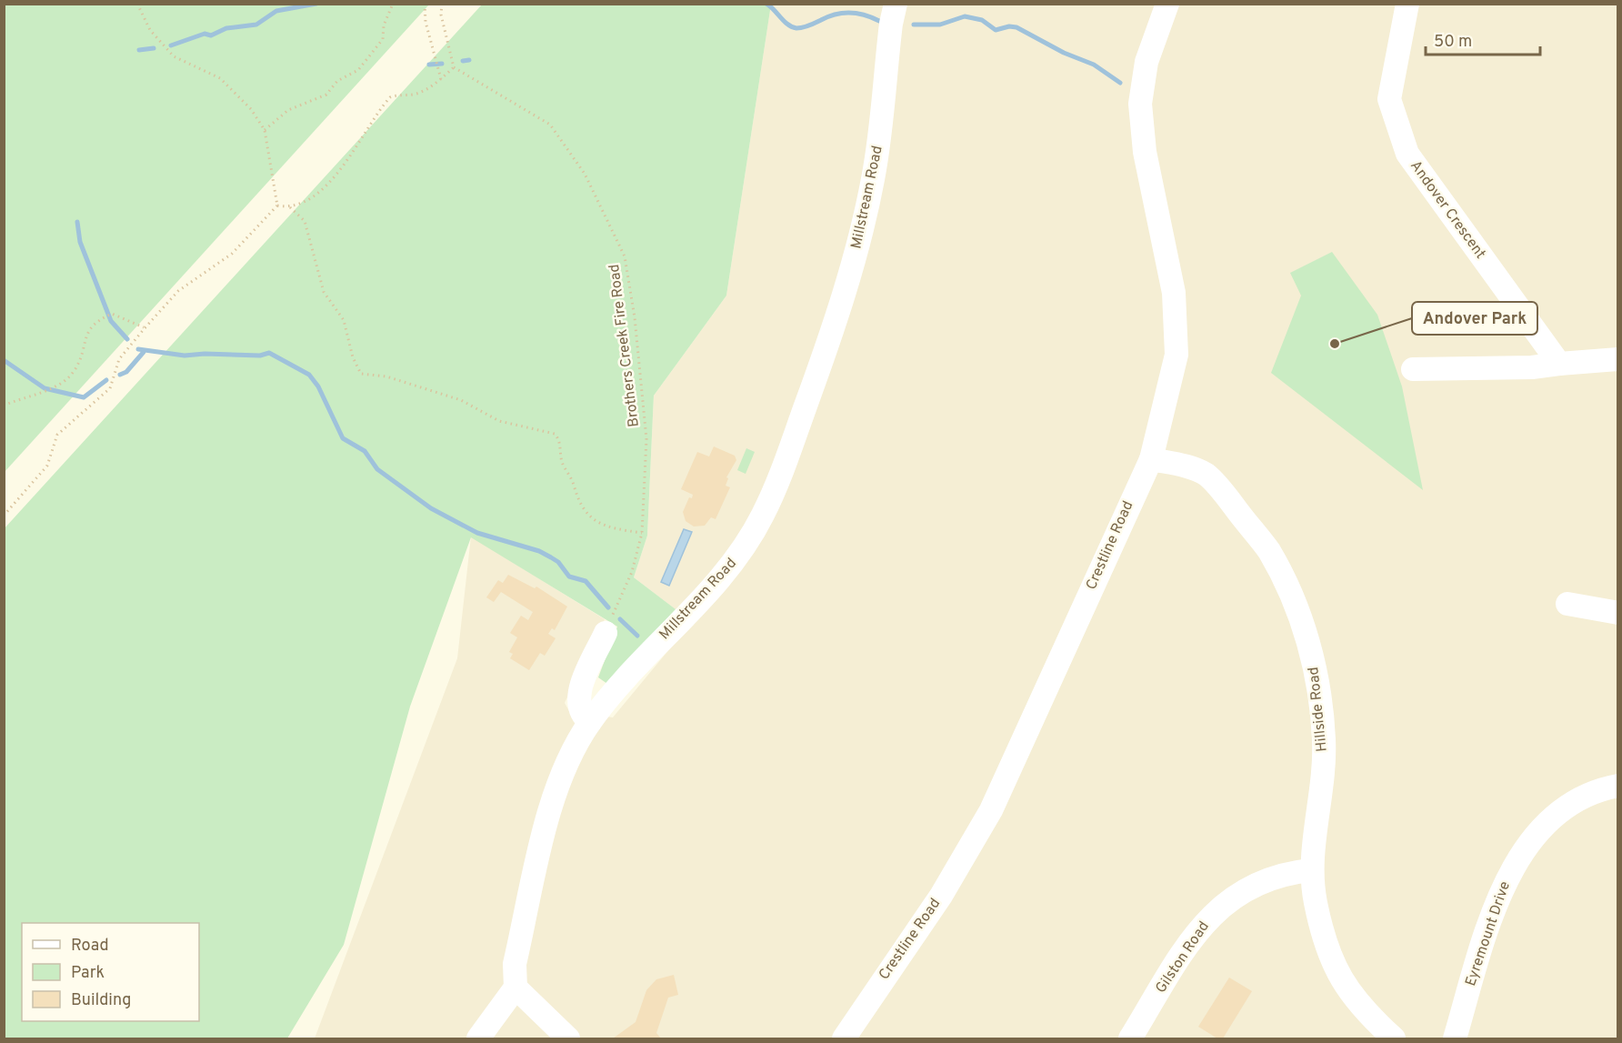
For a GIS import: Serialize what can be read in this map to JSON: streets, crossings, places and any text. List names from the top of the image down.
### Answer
{
  "streets": {
    "street": [
      "Millstream Road",
      "Andover Crescent",
      "Crestline Road",
      "Hillside Road",
      "Eyremount Drive",
      "Gilston Road"
    ],
    "path": ["Brothers Creek Fire Road"]
  },
  "crossings": [
    ["Crestline Road", "Hillside Road"],
    ["Hillside Road", "Gilston Road"]
  ],
  "places": ["Andover Park"],
  "legend": ["Road", "Park", "Building"],
  "scale_bar": "50 m"
}
